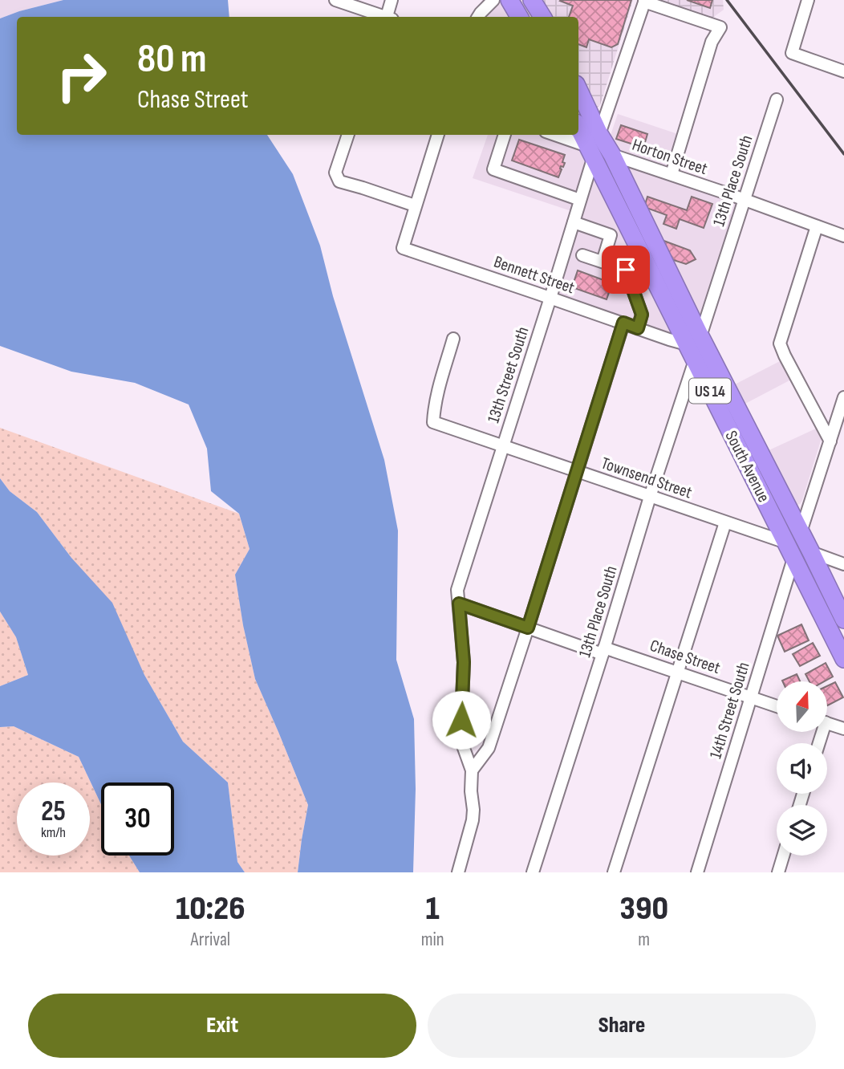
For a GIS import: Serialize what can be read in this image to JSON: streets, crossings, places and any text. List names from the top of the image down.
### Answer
{
  "streets": {
    "highway": ["US 14", "South Avenue"],
    "street": [
      "Horton Street",
      "13th Place South",
      "Bennett Street",
      "13th Street South",
      "Townsend Street",
      "Chase Street",
      "14th Street South"
    ]
  },
  "crossings": [
    ["Horton Street", "13th Place South"],
    ["Horton Street", "South Avenue"],
    ["13th Place South", "Bennett Street"],
    ["13th Place South", "South Avenue"],
    ["13th Place South", "Townsend Street"],
    ["13th Place South", "Chase Street"],
    ["Bennett Street", "13th Street South"],
    ["Bennett Street", "South Avenue"],
    ["13th Street South", "South Avenue"],
    ["13th Street South", "Townsend Street"],
    ["13th Street South", "Chase Street"],
    ["South Avenue", "Townsend Street"],
    ["South Avenue", "14th Street South"],
    ["Chase Street", "14th Street South"]
  ],
  "north": "top",
  "page": {
    "turn": ["80 m", "Chase Street"],
    "speed": "25 km/h",
    "limit": "30",
    "eta": [
      "10:26",
      "Arrival",
      "1",
      "min",
      "390",
      "m"
    ],
    "buttons": ["Exit", "Share"]
  }
}
